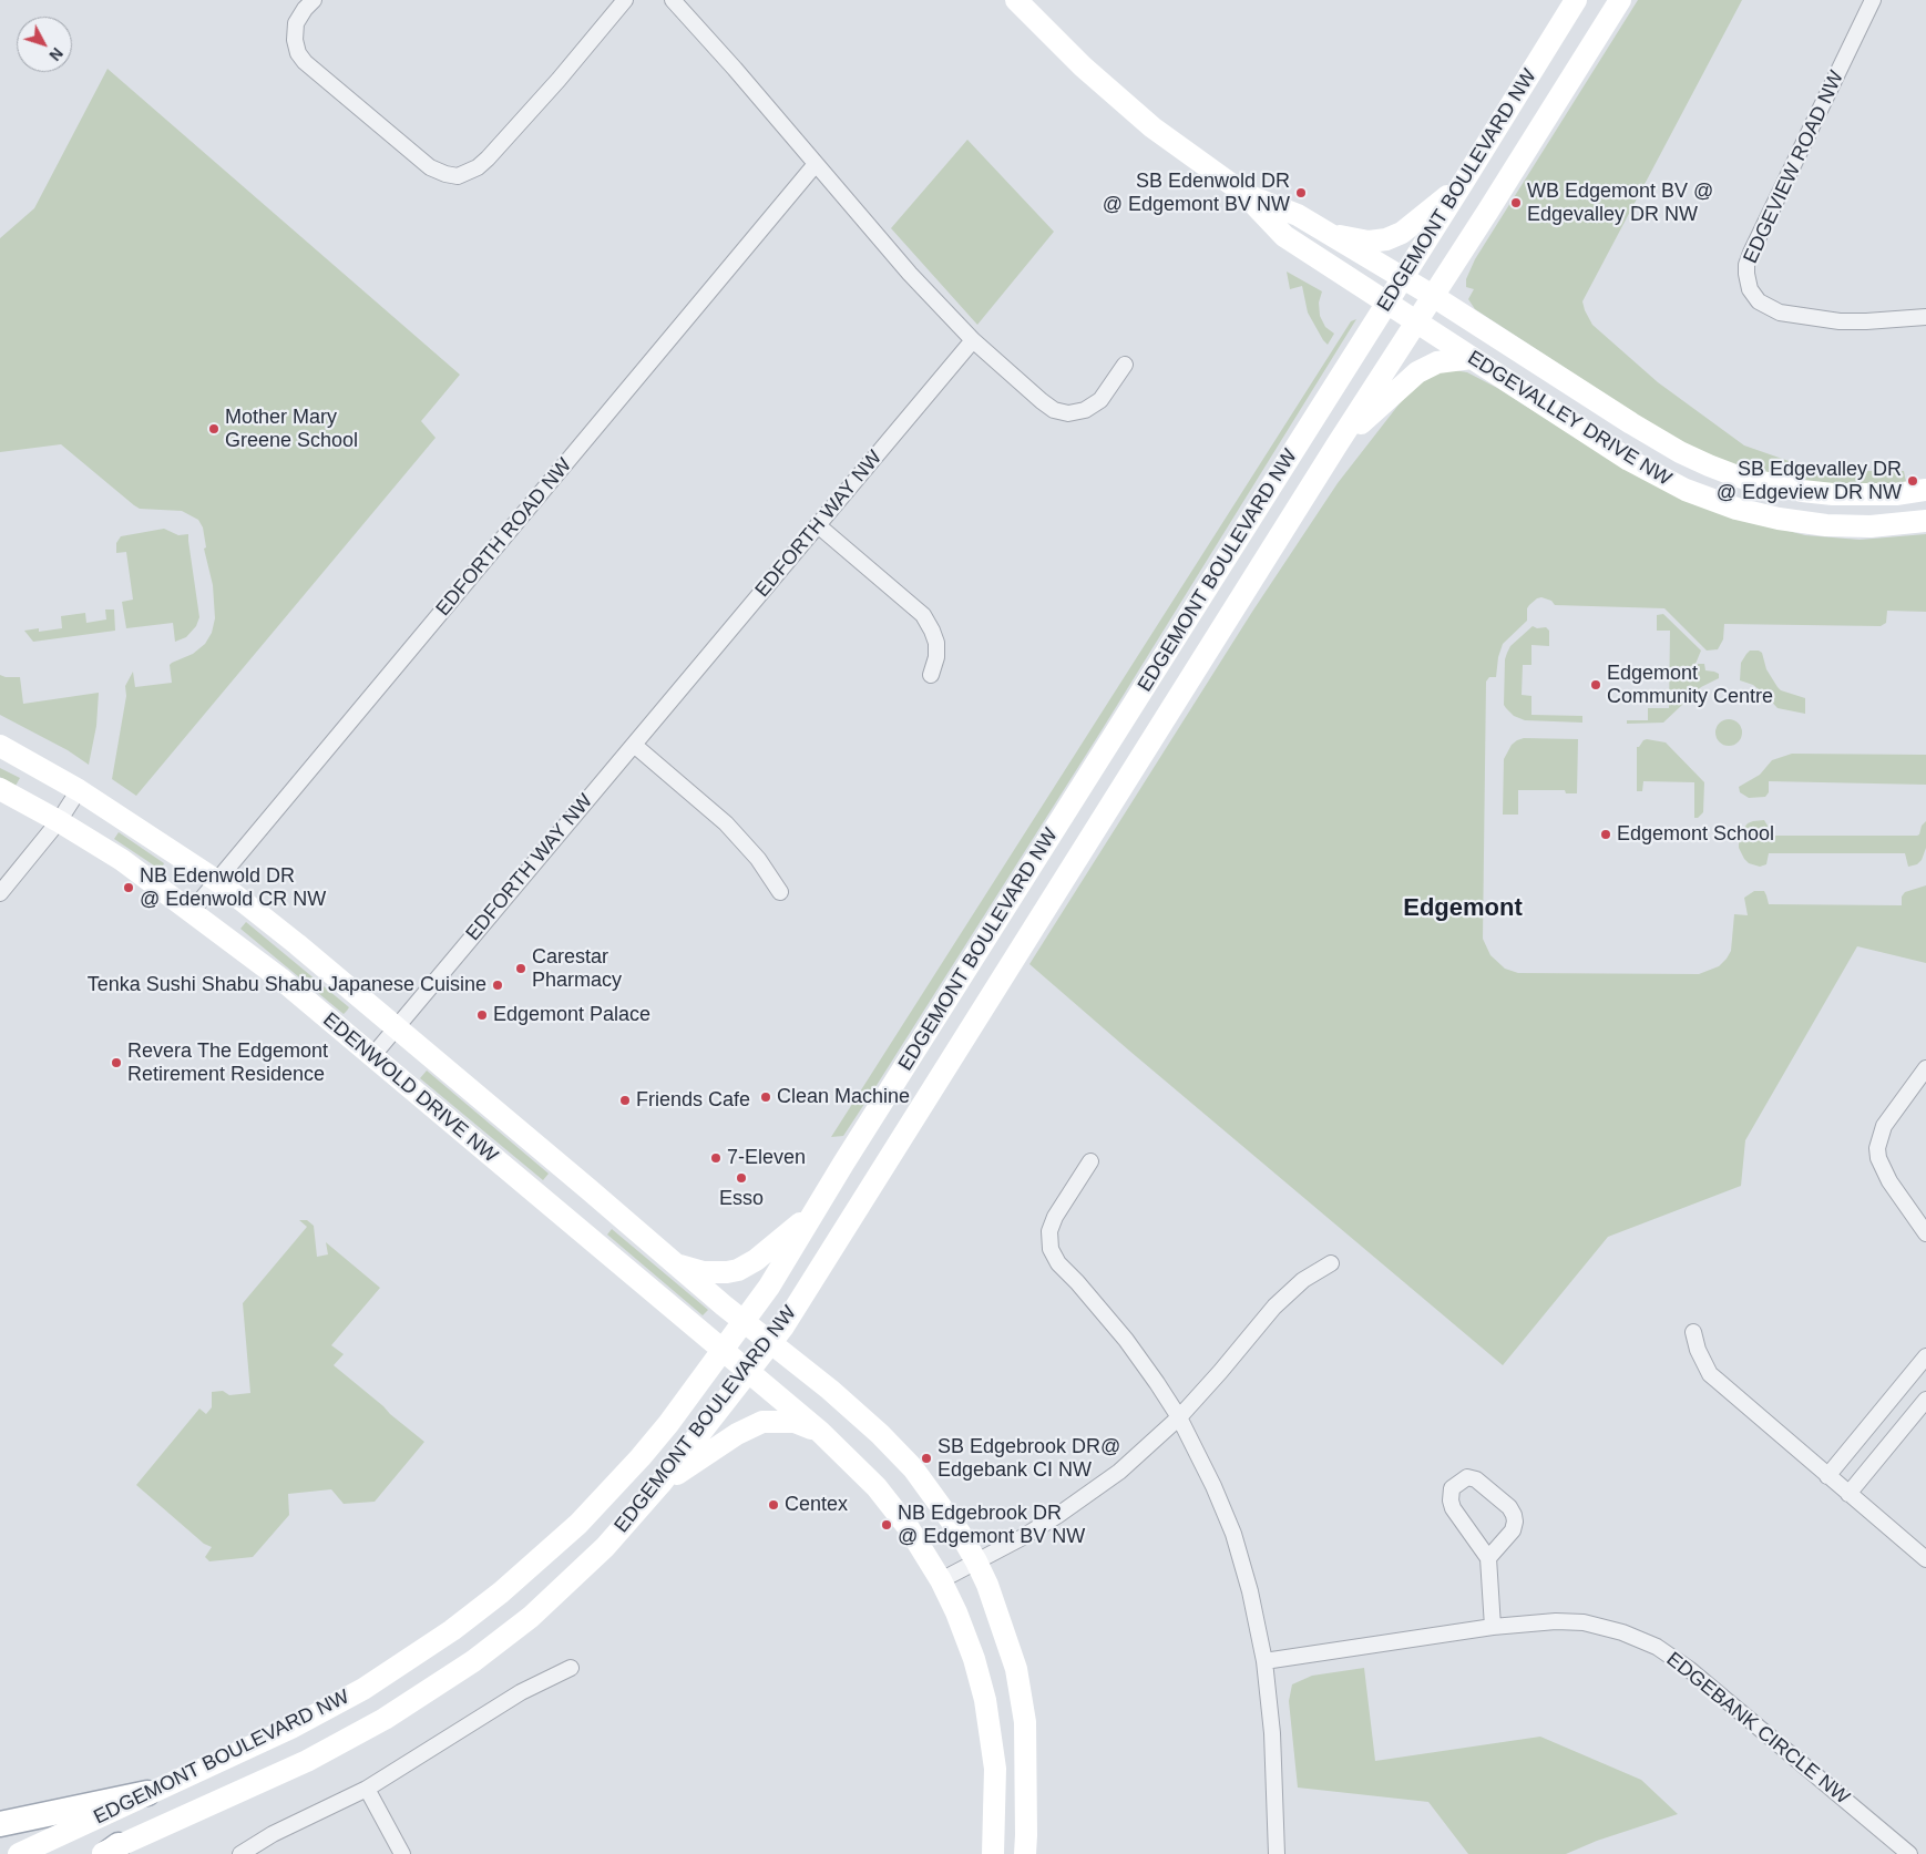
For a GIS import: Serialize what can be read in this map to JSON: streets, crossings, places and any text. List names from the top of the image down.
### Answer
{
  "streets": {
    "main road": ["EDGEMONT BOULEVARD NW", "EDGEVALLEY DRIVE NW", "EDENWOLD DRIVE NW"],
    "street": [
      "EDGEVIEW ROAD NW",
      "EDFORTH WAY NW",
      "EDFORTH ROAD NW",
      "EDGEBANK CIRCLE NW"
    ]
  },
  "crossings": [
    ["EDGEMONT BOULEVARD NW", "EDGEVALLEY DRIVE NW"],
    ["EDGEMONT BOULEVARD NW", "EDENWOLD DRIVE NW"],
    ["EDFORTH WAY NW", "EDENWOLD DRIVE NW"],
    ["EDFORTH ROAD NW", "EDENWOLD DRIVE NW"]
  ],
  "districts": ["Edgemont"],
  "places": [
    "SB Edenwold DR @ Edgemont BV NW",
    "WB Edgemont BV @ Edgevalley DR NW",
    "Mother Mary Greene School",
    "SB Edgevalley DR @ Edgeview DR NW",
    "Edgemont Community Centre",
    "Edgemont School",
    "NB Edenwold DR @ Edenwold CR NW",
    "Carestar Pharmacy",
    "Tenka Sushi Shabu Shabu Japanese Cuisine",
    "Edgemont Palace",
    "Revera The Edgemont Retirement Residence",
    "Clean Machine",
    "Friends Cafe",
    "7-Eleven",
    "Esso",
    "SB Edgebrook DR@ Edgebank CI NW",
    "Centex",
    "NB Edgebrook DR @ Edgemont BV NW"
  ],
  "north": "bottom right"
}
